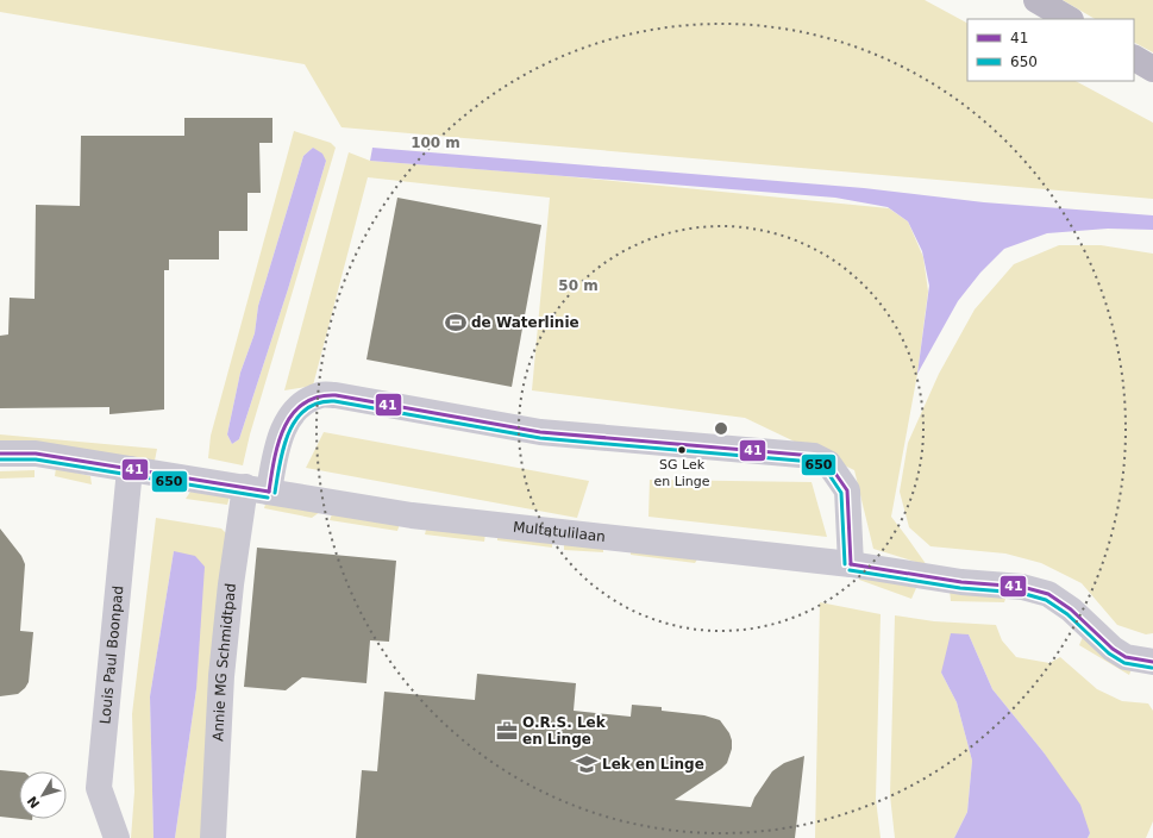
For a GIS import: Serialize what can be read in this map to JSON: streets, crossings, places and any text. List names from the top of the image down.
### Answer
{
  "streets": {
    "street": ["Multatulilaan", "Louis Paul Boonpad", "Annie MG Schmidtpad"]
  },
  "crossings": [
    ["Multatulilaan", "Louis Paul Boonpad"],
    ["Multatulilaan", "Annie MG Schmidtpad"]
  ],
  "places": {
    "sports": ["de Waterlinie"],
    "other": ["SG Lek en Linge"],
    "office": ["O.R.S. Lek en Linge"],
    "school or university": ["Lek en Linge"]
  },
  "lines": ["transit line 41", "transit line 650"],
  "legend": ["41", "650"],
  "north": "bottom left",
  "rings": ["100 m", "50 m"]
}
